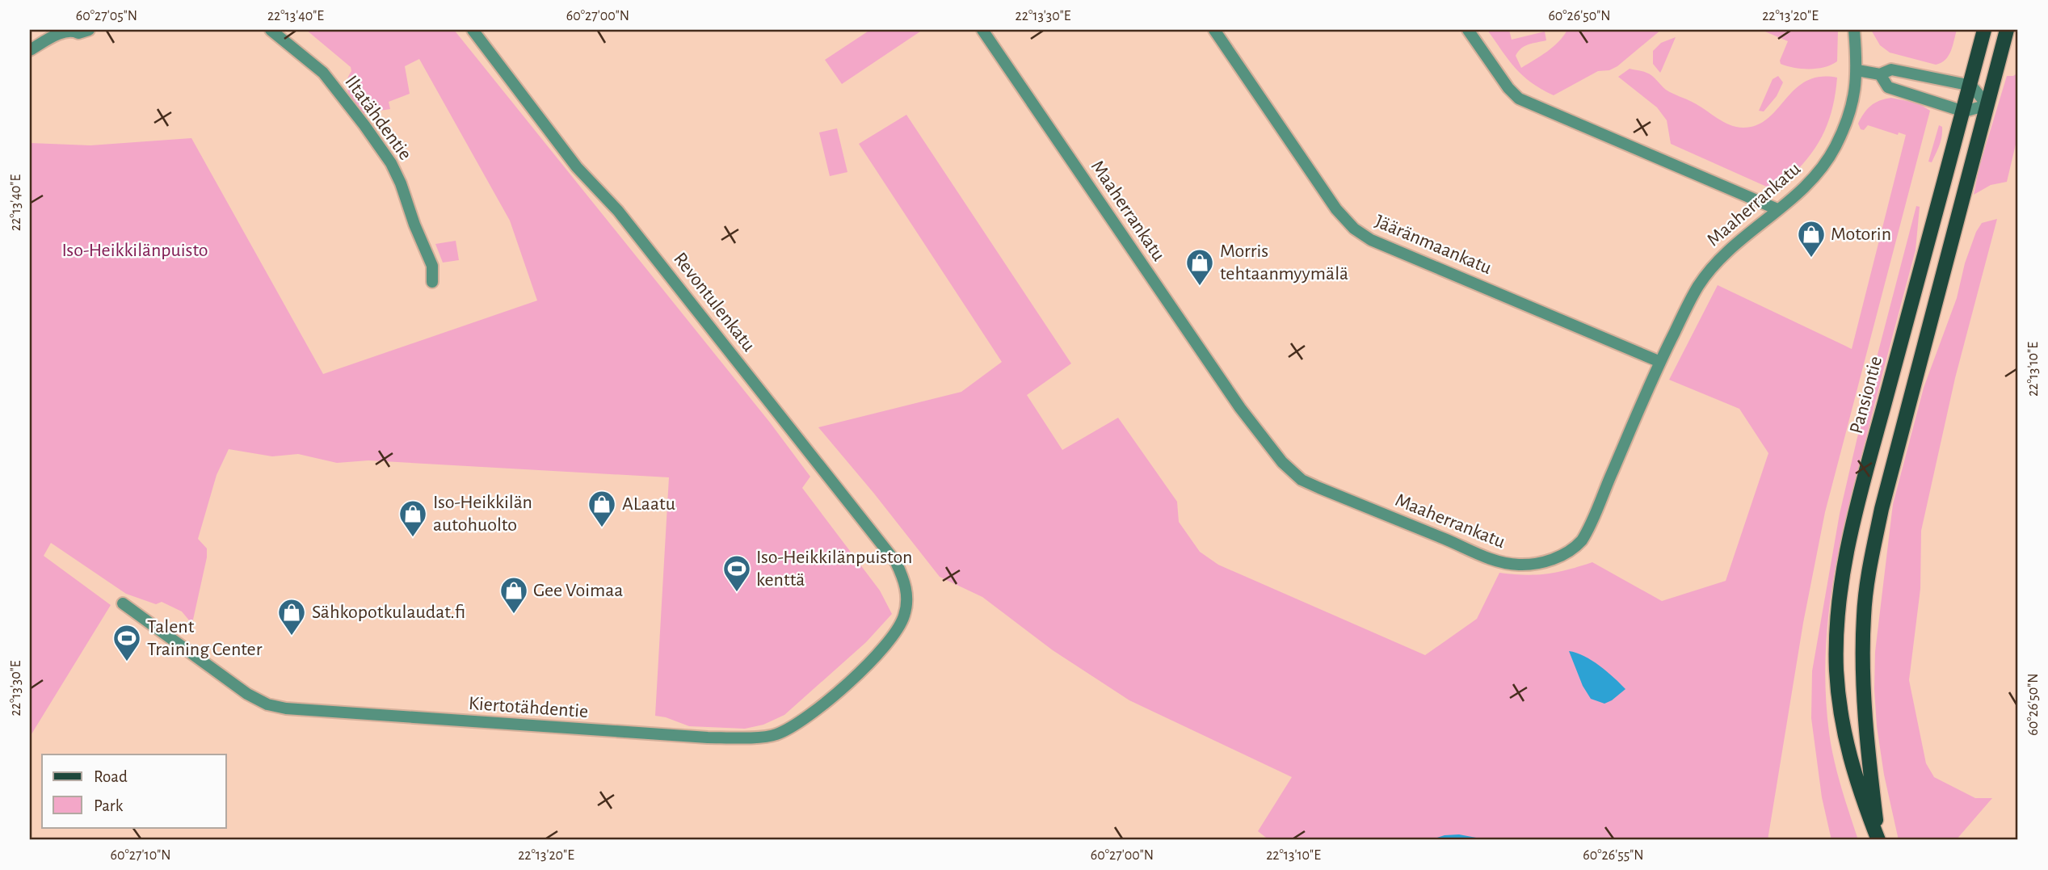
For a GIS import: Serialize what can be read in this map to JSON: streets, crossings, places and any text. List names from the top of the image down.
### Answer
{
  "streets": {
    "main road": ["Pansiontie"],
    "street": [
      "Iltatähdentie",
      "Maaherrankatu",
      "Jääränmaankatu",
      "Revontulenkatu",
      "Kiertotähdentie"
    ]
  },
  "crossings": [
    ["Maaherrankatu", "Jääränmaankatu"],
    ["Revontulenkatu", "Kiertotähdentie"]
  ],
  "parks": ["Iso-Heikkilänpuisto"],
  "places": {
    "shop": [
      "Motorin",
      "Morris tehtaanmyymälä",
      "ALaatu",
      "Iso-Heikkilän autohuolto",
      "Gee Voimaa",
      "Sähkopotkulaudat.fi"
    ],
    "sports": ["Iso-Heikkilänpuiston kenttä", "Talent Training Center"]
  },
  "legend": ["Road", "Park"],
  "coordinates": [
    "60°27'05\"N",
    "22°13'40\"E",
    "60°27'00\"N",
    "22°13'30\"E",
    "60°26'50\"N",
    "22°13'20\"E",
    "22°13'10\"E",
    "60°27'10\"N",
    "60°26'55\"N"
  ]
}
